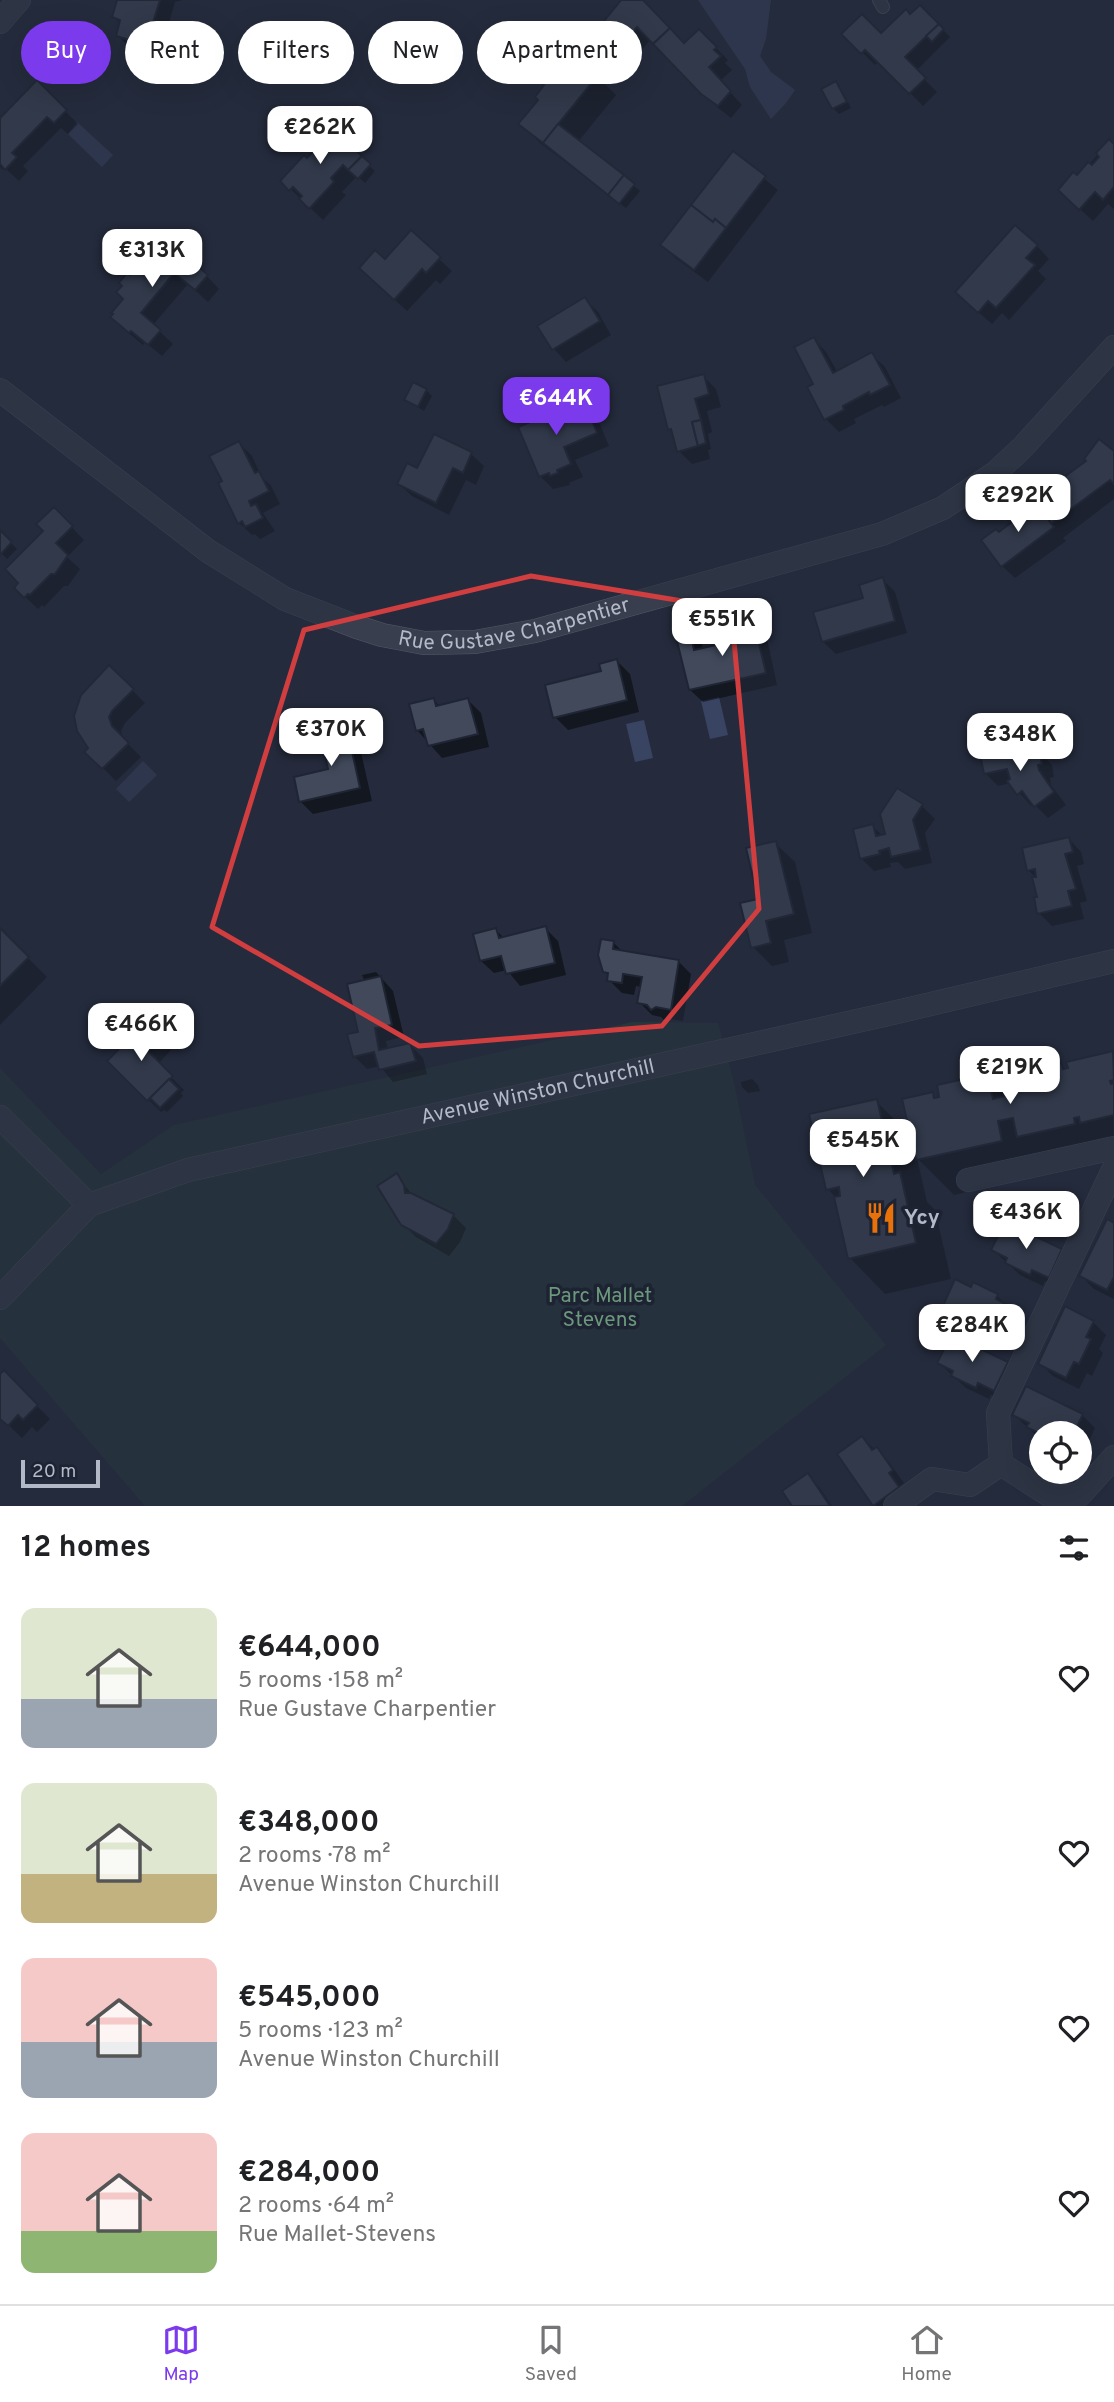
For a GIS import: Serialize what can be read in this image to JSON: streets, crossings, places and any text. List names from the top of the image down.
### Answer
{
  "streets": {
    "street": ["Rue Gustave Charpentier", "Avenue Winston Churchill"]
  },
  "parks": ["Parc Mallet Stevens"],
  "places": {
    "restaurant": ["Ycy"]
  },
  "scale_bar": "20 m",
  "page": {
    "chip": [
      "Buy",
      "Rent",
      "Filters",
      "New",
      "Apartment"
    ],
    "price": [
      "€262K",
      "€313K",
      "€644K",
      "€292K",
      "€551K",
      "€370K",
      "€348K",
      "€466K",
      "€219K",
      "€545K",
      "€436K",
      "€284K"
    ],
    "scale": "20 m",
    "heading": "12 homes",
    "list": [
      {
        "name": "€644,000",
        "note": "5 rooms · 158 m² · Rue Gustave Charpentier"
      },
      {
        "name": "€348,000",
        "note": "2 rooms · 78 m² · Avenue Winston Churchill"
      },
      {
        "name": "€545,000",
        "note": "5 rooms · 123 m² · Avenue Winston Churchill"
      },
      {
        "name": "€284,000",
        "note": "2 rooms · 64 m² · Rue Mallet-Stevens"
      }
    ],
    "tabs": ["Map", "Saved", "Home"]
  }
}
